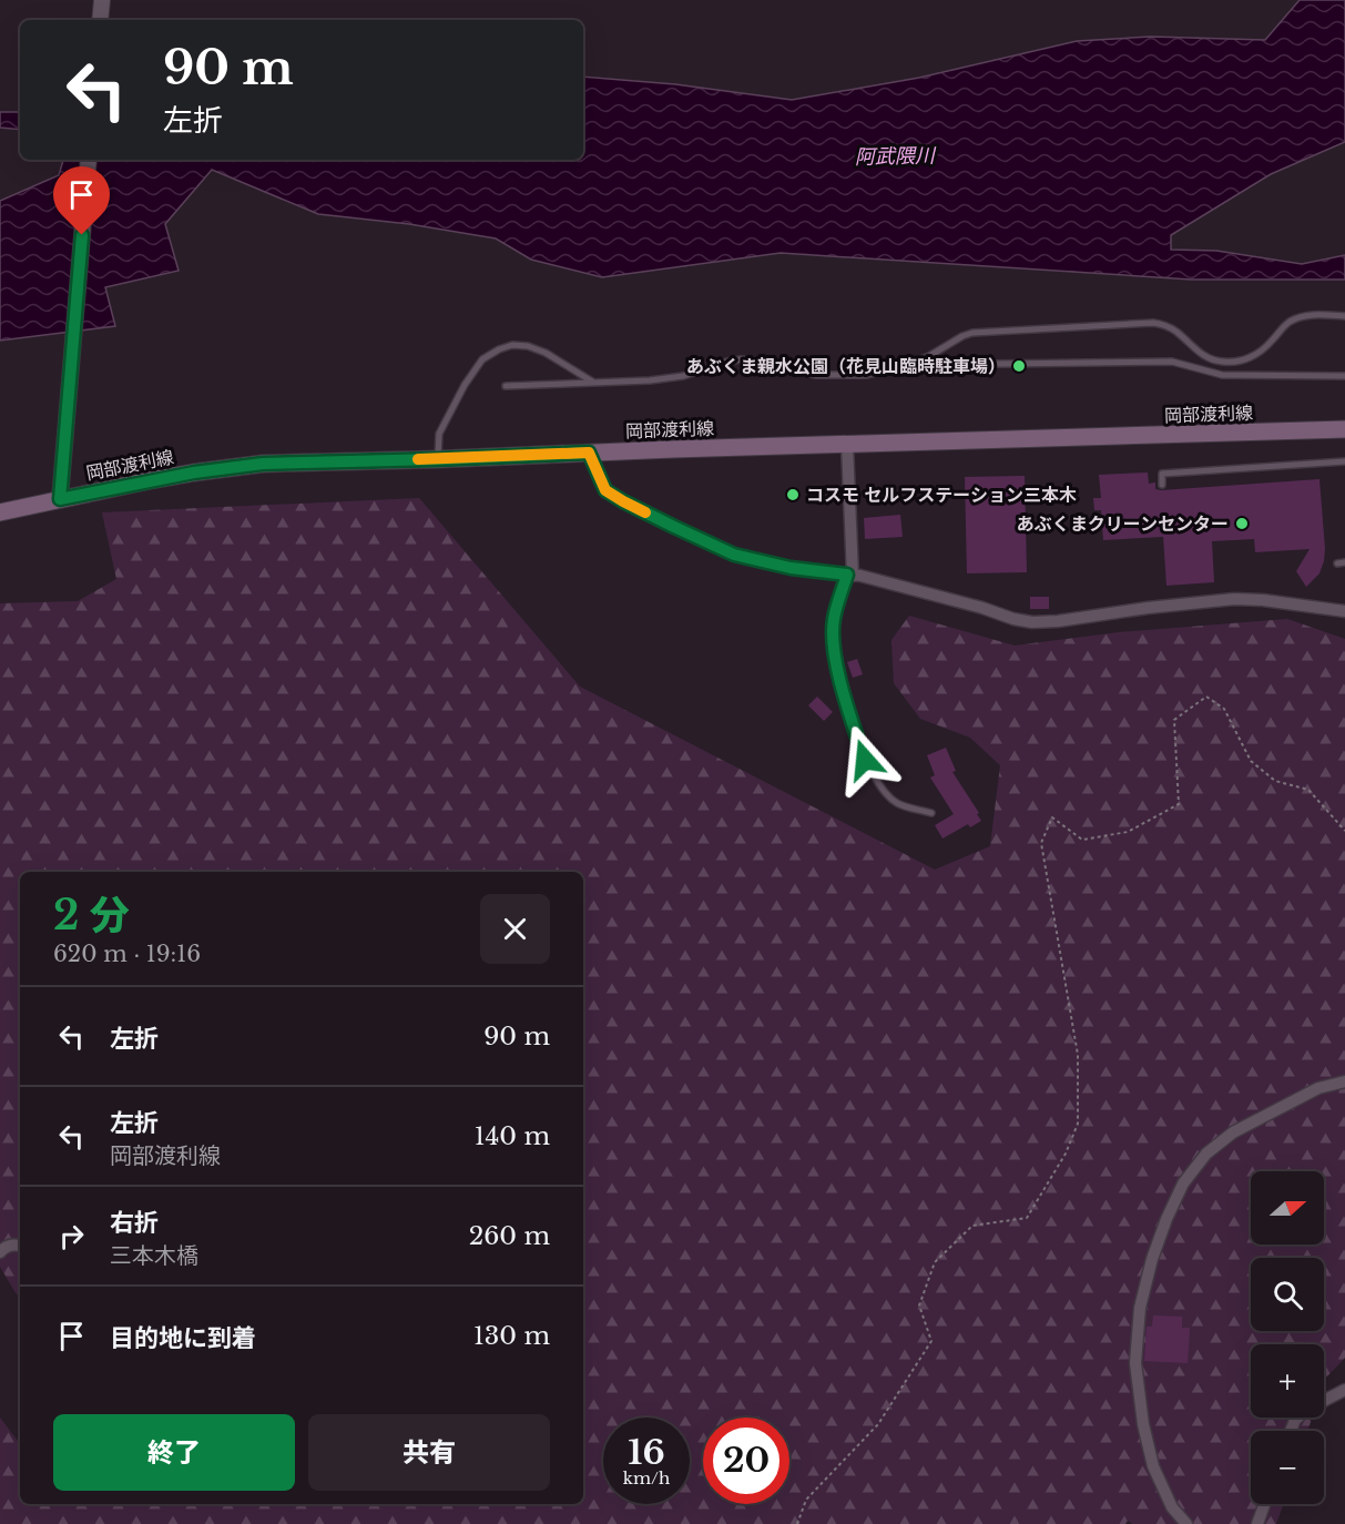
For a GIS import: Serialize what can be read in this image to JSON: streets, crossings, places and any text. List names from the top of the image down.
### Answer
{
  "streets": {
    "main road": ["岡部渡利線"]
  },
  "water": ["阿武隈川"],
  "places": ["あぶくま親水公園（花見山臨時駐車場）", "コスモ セルフステーション三本木", "あぶくまクリーンセンター"],
  "north": "right",
  "page": {
    "turn": ["90 m", "左折"],
    "heading": ["2 分", "620 m · 19:16"],
    "list": [
      {
        "name": "左折",
        "value": "90 m"
      },
      {
        "name": "左折",
        "note": "岡部渡利線",
        "value": "140 m"
      },
      {
        "name": "右折",
        "note": "三本木橋",
        "value": "260 m"
      },
      {
        "name": "目的地に到着",
        "value": "130 m"
      }
    ],
    "map_buttons": ["+", "−"],
    "buttons": ["終了", "共有"],
    "speed": "16 km/h",
    "limit": "20"
  }
}
